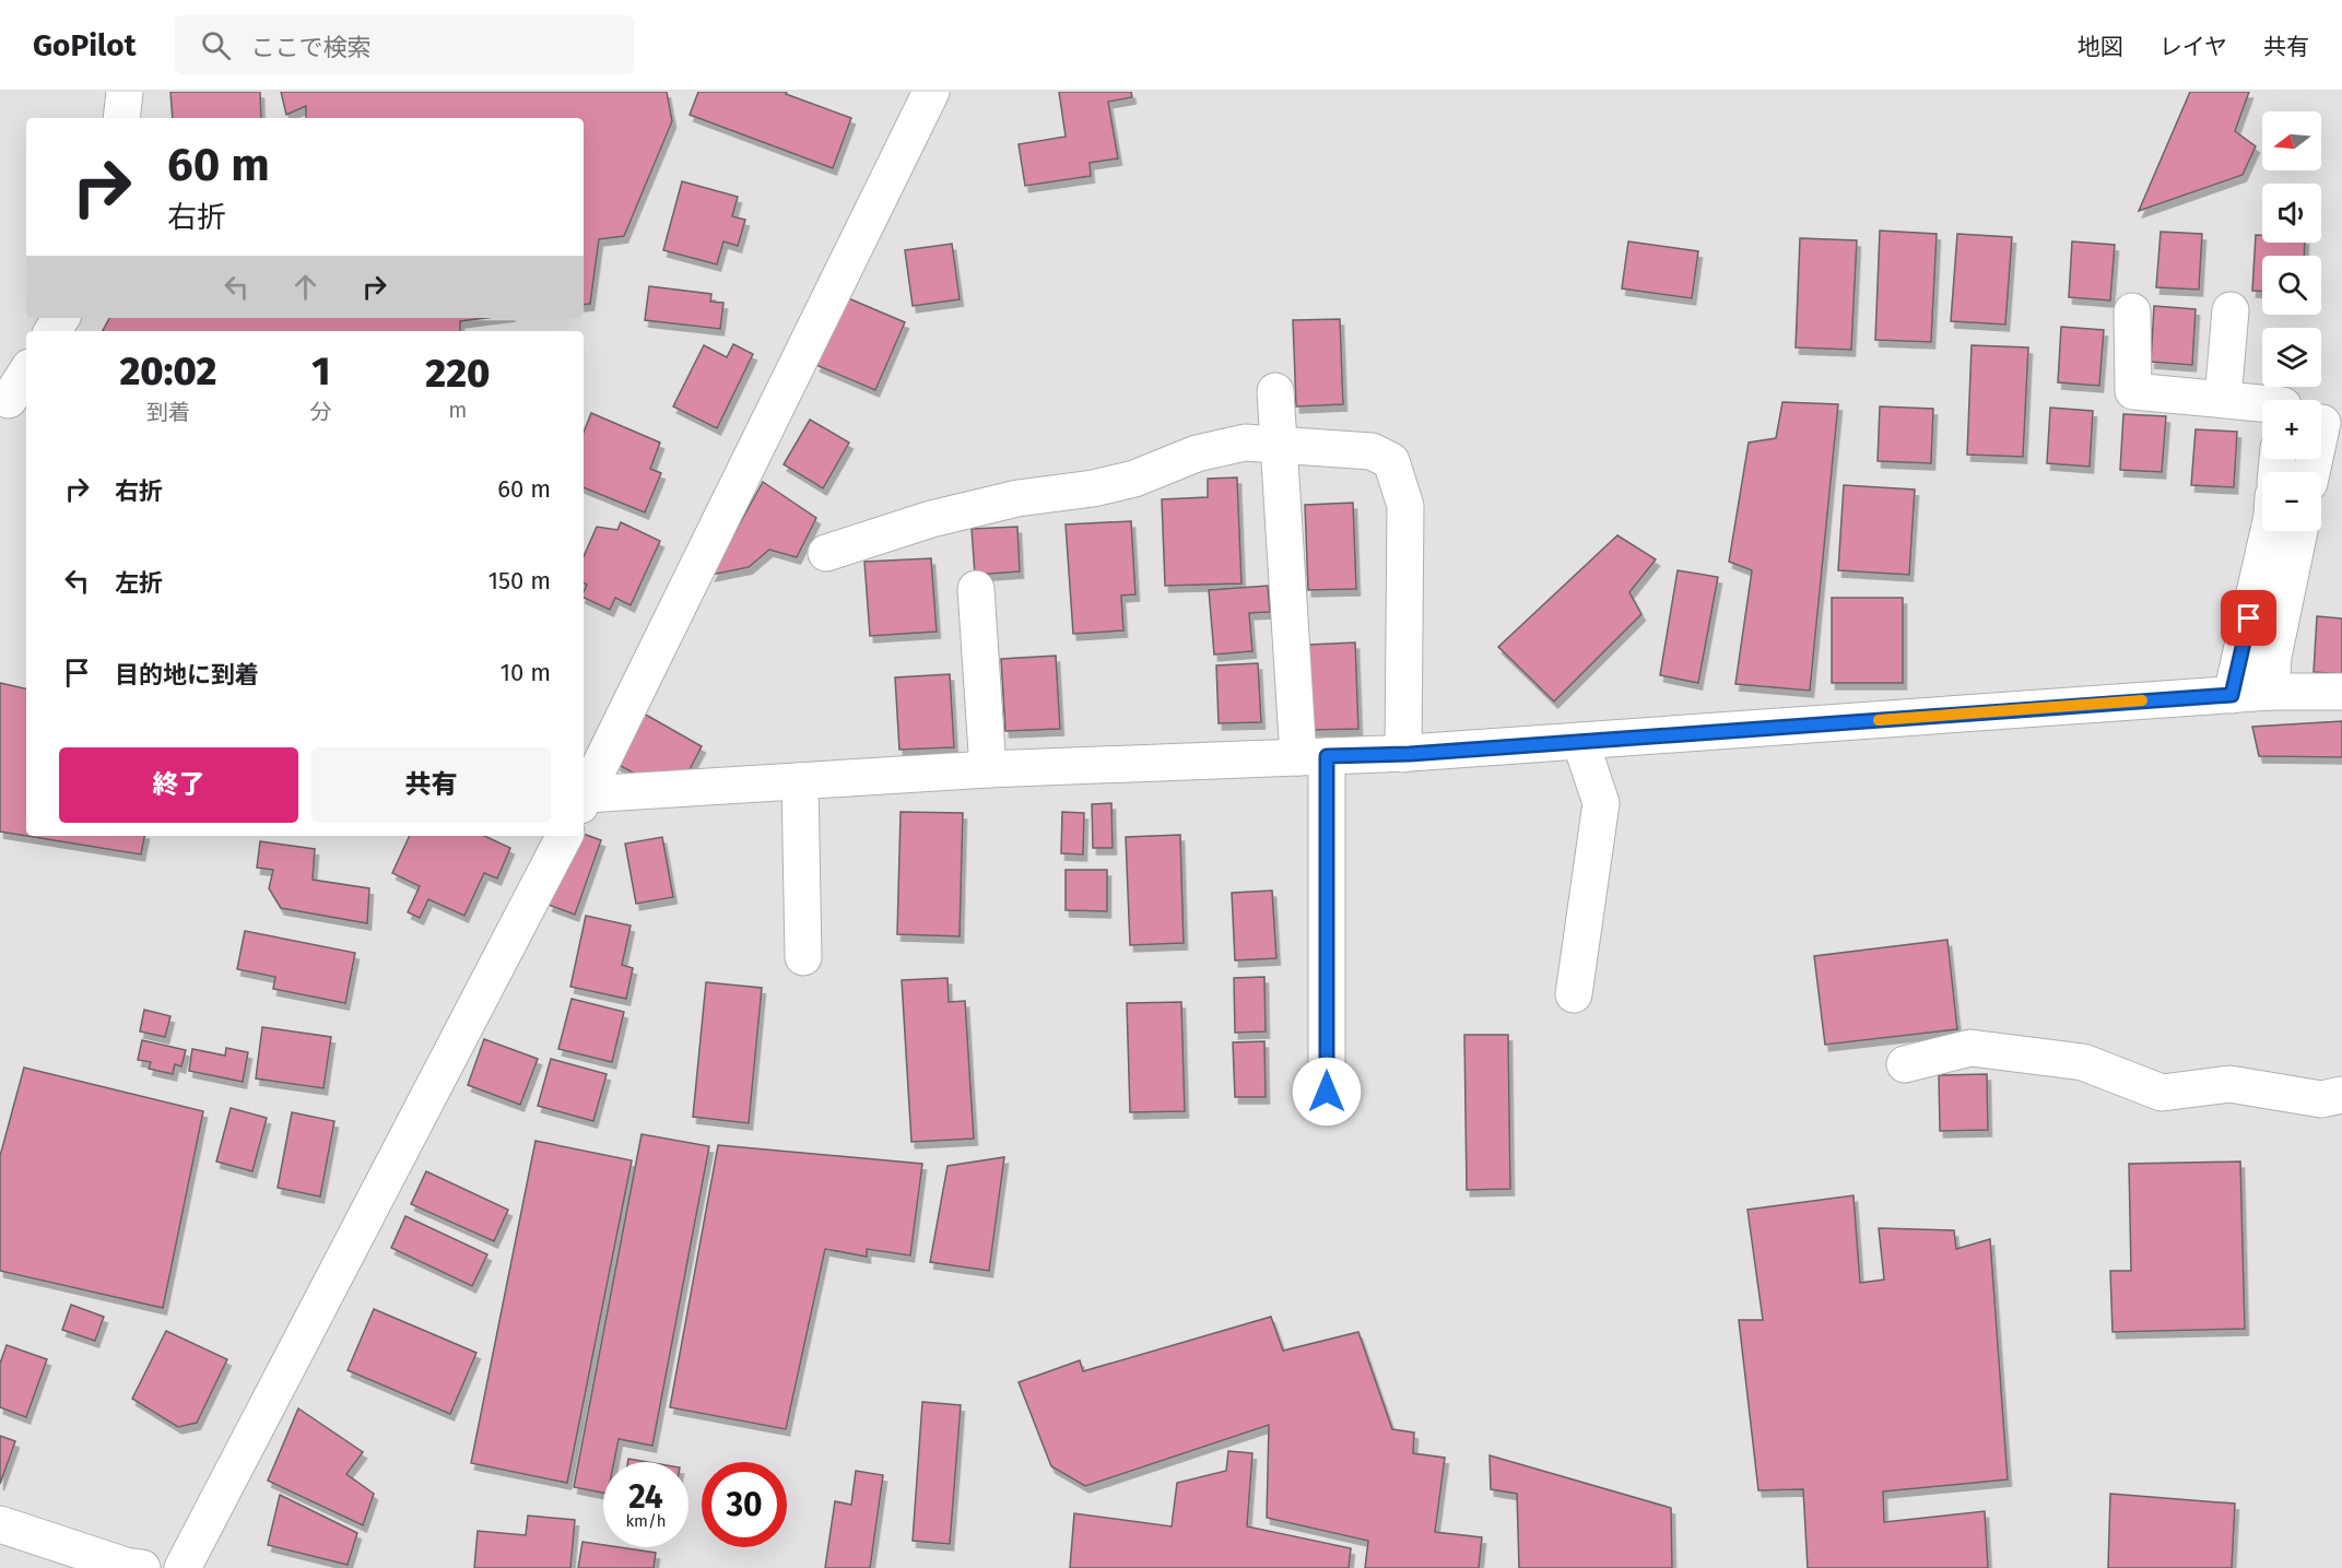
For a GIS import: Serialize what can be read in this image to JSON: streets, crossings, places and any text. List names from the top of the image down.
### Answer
{
  "north": "left",
  "page": {
    "header": "GoPilot",
    "search": "ここで検索",
    "nav": ["地図", "レイヤ", "共有"],
    "map_buttons": ["+", "−"],
    "turn": ["60 m", "右折"],
    "eta": [
      "20:02",
      "到着",
      "1",
      "分",
      "220",
      "m"
    ],
    "list": [
      {
        "name": "右折",
        "value": "60 m"
      },
      {
        "name": "左折",
        "value": "150 m"
      },
      {
        "name": "目的地に到着",
        "value": "10 m"
      }
    ],
    "buttons": ["終了", "共有"],
    "speed": "24 km/h",
    "limit": "30"
  }
}
